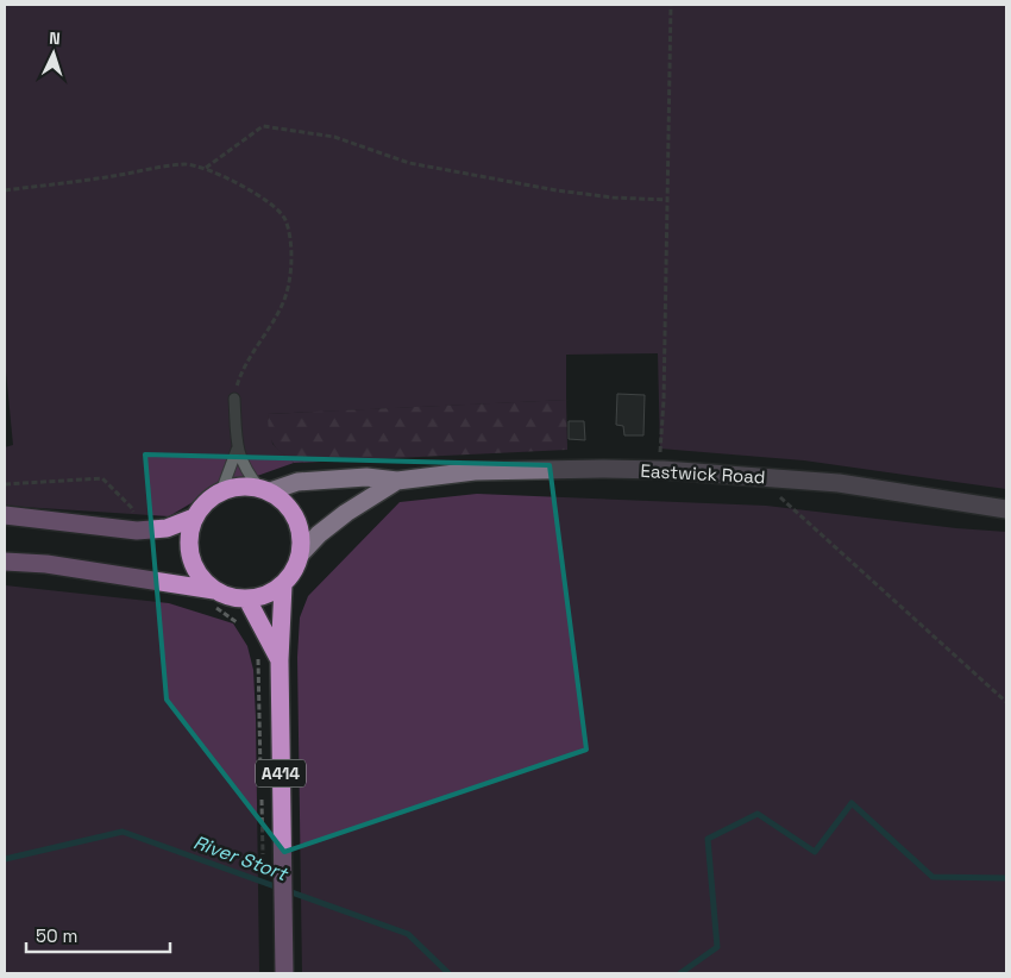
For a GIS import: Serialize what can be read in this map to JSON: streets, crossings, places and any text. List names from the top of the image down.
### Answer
{
  "streets": {
    "highway": ["A414"],
    "street": ["Eastwick Road"]
  },
  "crossings": [
    ["Eastwick Road", "A414"]
  ],
  "water": ["River Stort"],
  "scale_bar": "50 m",
  "north": "top"
}
